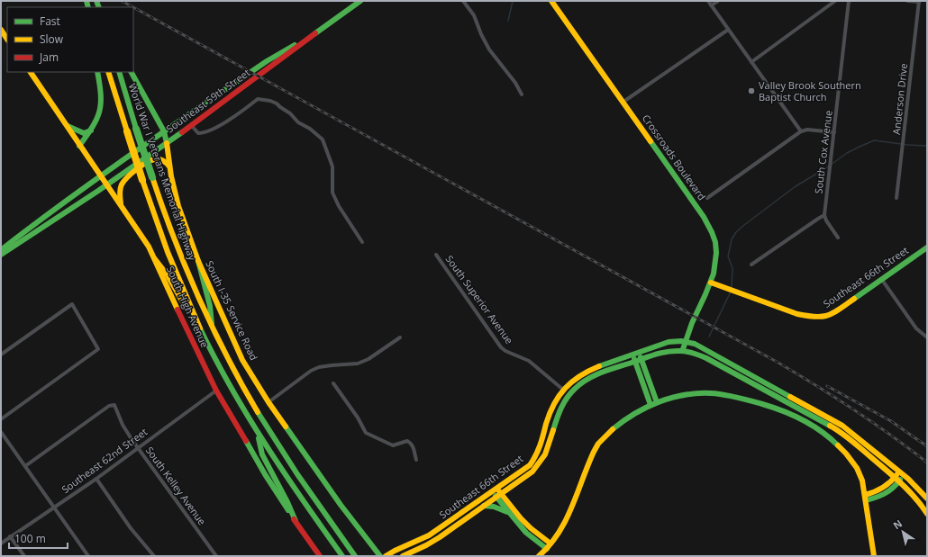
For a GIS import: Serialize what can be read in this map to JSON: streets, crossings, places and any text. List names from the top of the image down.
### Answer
{
  "streets": {
    "main road": [
      "Southeast 59th Street",
      "Crossroads Boulevard",
      "World War I Veterans Memorial Highway",
      "Southeast 66th Street",
      "South High Avenue",
      "South I-35 Service Road"
    ],
    "street": [
      "Anderson Drive",
      "South Cox Avenue",
      "South Superior Avenue",
      "Southeast 62nd Street",
      "South Kelley Avenue"
    ]
  },
  "crossings": [
    ["Southeast 59th Street", "South High Avenue"],
    ["Southeast 59th Street", "South I-35 Service Road"],
    ["Crossroads Boulevard", "Southeast 66th Street"],
    ["Southeast 66th Street", "South Superior Avenue"],
    ["South High Avenue", "Southeast 62nd Street"],
    ["Southeast 62nd Street", "South Kelley Avenue"]
  ],
  "places": ["Valley Brook Southern Baptist Church"],
  "legend": ["Fast", "Slow", "Jam"],
  "scale_bar": "100 m",
  "north": "top left"
}
